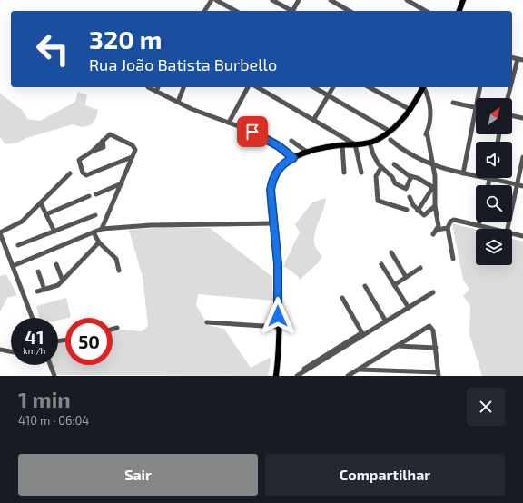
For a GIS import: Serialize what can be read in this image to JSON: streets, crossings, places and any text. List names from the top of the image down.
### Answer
{
  "north": "top right",
  "page": {
    "turn": ["320 m", "Rua João Batista Burbello"],
    "speed": "41 km/h",
    "limit": "50",
    "heading": ["1 min", "410 m · 06:04"],
    "buttons": ["Sair", "Compartilhar"]
  }
}
